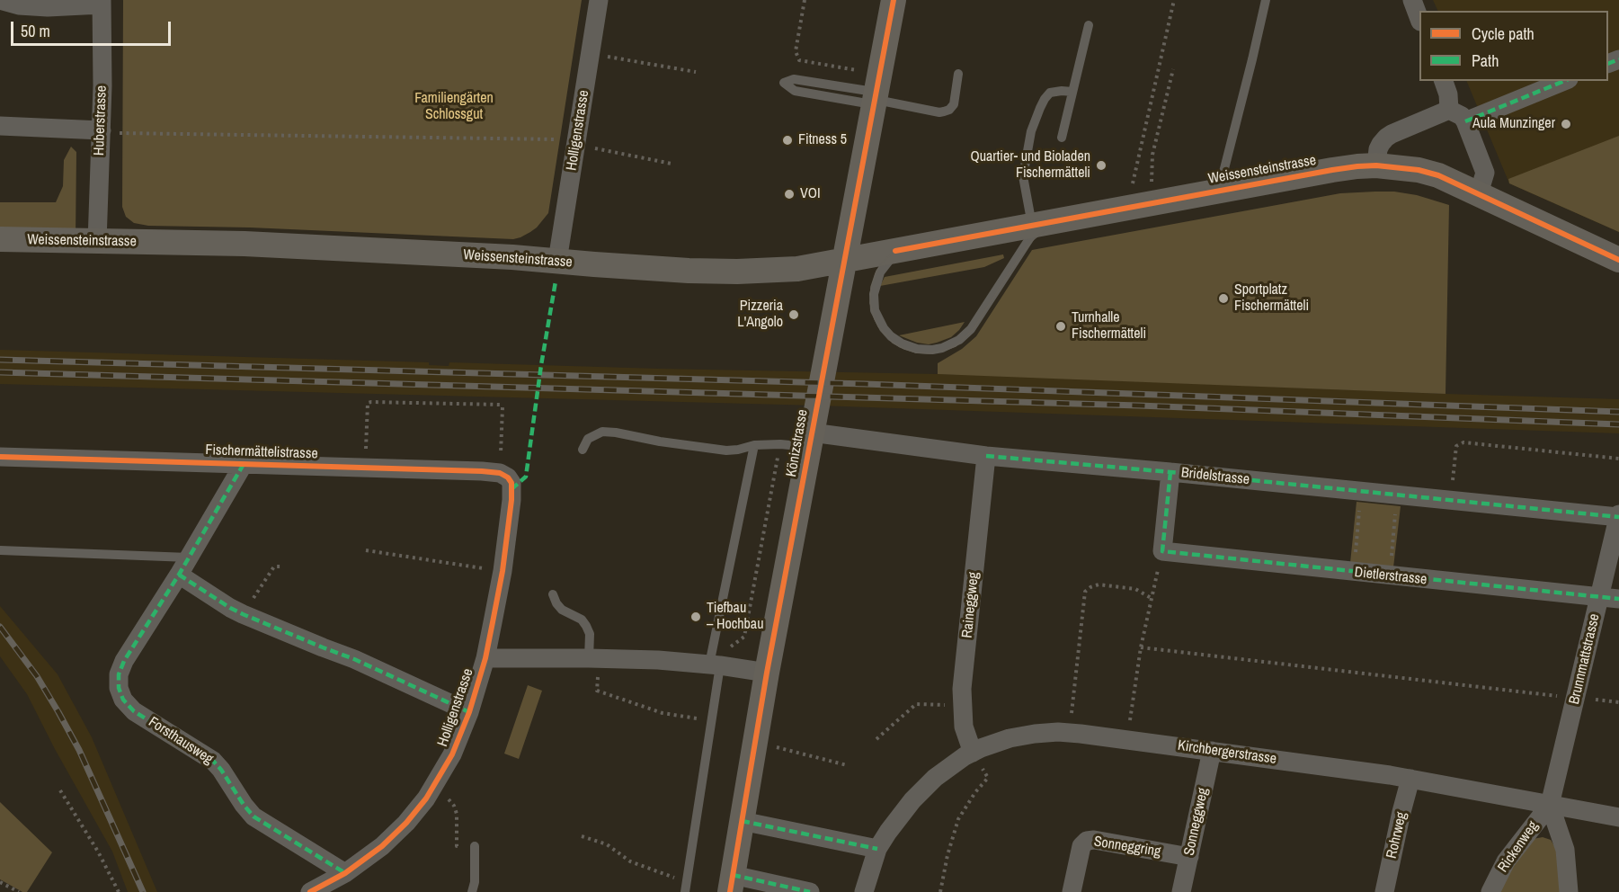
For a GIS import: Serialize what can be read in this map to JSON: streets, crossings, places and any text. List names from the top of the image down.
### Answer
{
  "streets": {
    "main road": ["Weissensteinstrasse", "Könizstrasse"],
    "street": [
      "Huberstrasse",
      "Holligenstrasse",
      "Fischermättelistrasse",
      "Bridelstrasse",
      "Dietlerstrasse",
      "Raineggweg",
      "Brunnmattstrasse",
      "Forsthausweg",
      "Kirchbergerstrasse",
      "Sonneggweg",
      "Rohrweg",
      "Sonneggring",
      "Rickenweg"
    ]
  },
  "crossings": [
    ["Huberstrasse", "Weissensteinstrasse"],
    ["Holligenstrasse", "Weissensteinstrasse"],
    ["Holligenstrasse", "Fischermättelistrasse"],
    ["Holligenstrasse", "Forsthausweg"],
    ["Weissensteinstrasse", "Könizstrasse"],
    ["Könizstrasse", "Bridelstrasse"],
    ["Fischermättelistrasse", "Forsthausweg"],
    ["Bridelstrasse", "Raineggweg"],
    ["Bridelstrasse", "Brunnmattstrasse"],
    ["Dietlerstrasse", "Brunnmattstrasse"],
    ["Raineggweg", "Kirchbergerstrasse"],
    ["Brunnmattstrasse", "Kirchbergerstrasse"],
    ["Brunnmattstrasse", "Rickenweg"],
    ["Kirchbergerstrasse", "Sonneggweg"],
    ["Kirchbergerstrasse", "Rohrweg"],
    ["Kirchbergerstrasse", "Rickenweg"],
    ["Sonneggweg", "Sonneggring"]
  ],
  "parks": ["Familiengärten Schlossgut"],
  "places": [
    "Aula Munzinger",
    "Fitness 5",
    "Quartier- und Bioladen Fischermätteli",
    "VOI",
    "Sportplatz Fischermätteli",
    "Pizzeria L'Angolo",
    "Turnhalle Fischermätteli",
    "Tiefbau – Hochbau"
  ],
  "legend": ["Cycle path", "Path"],
  "scale_bar": "50 m"
}
